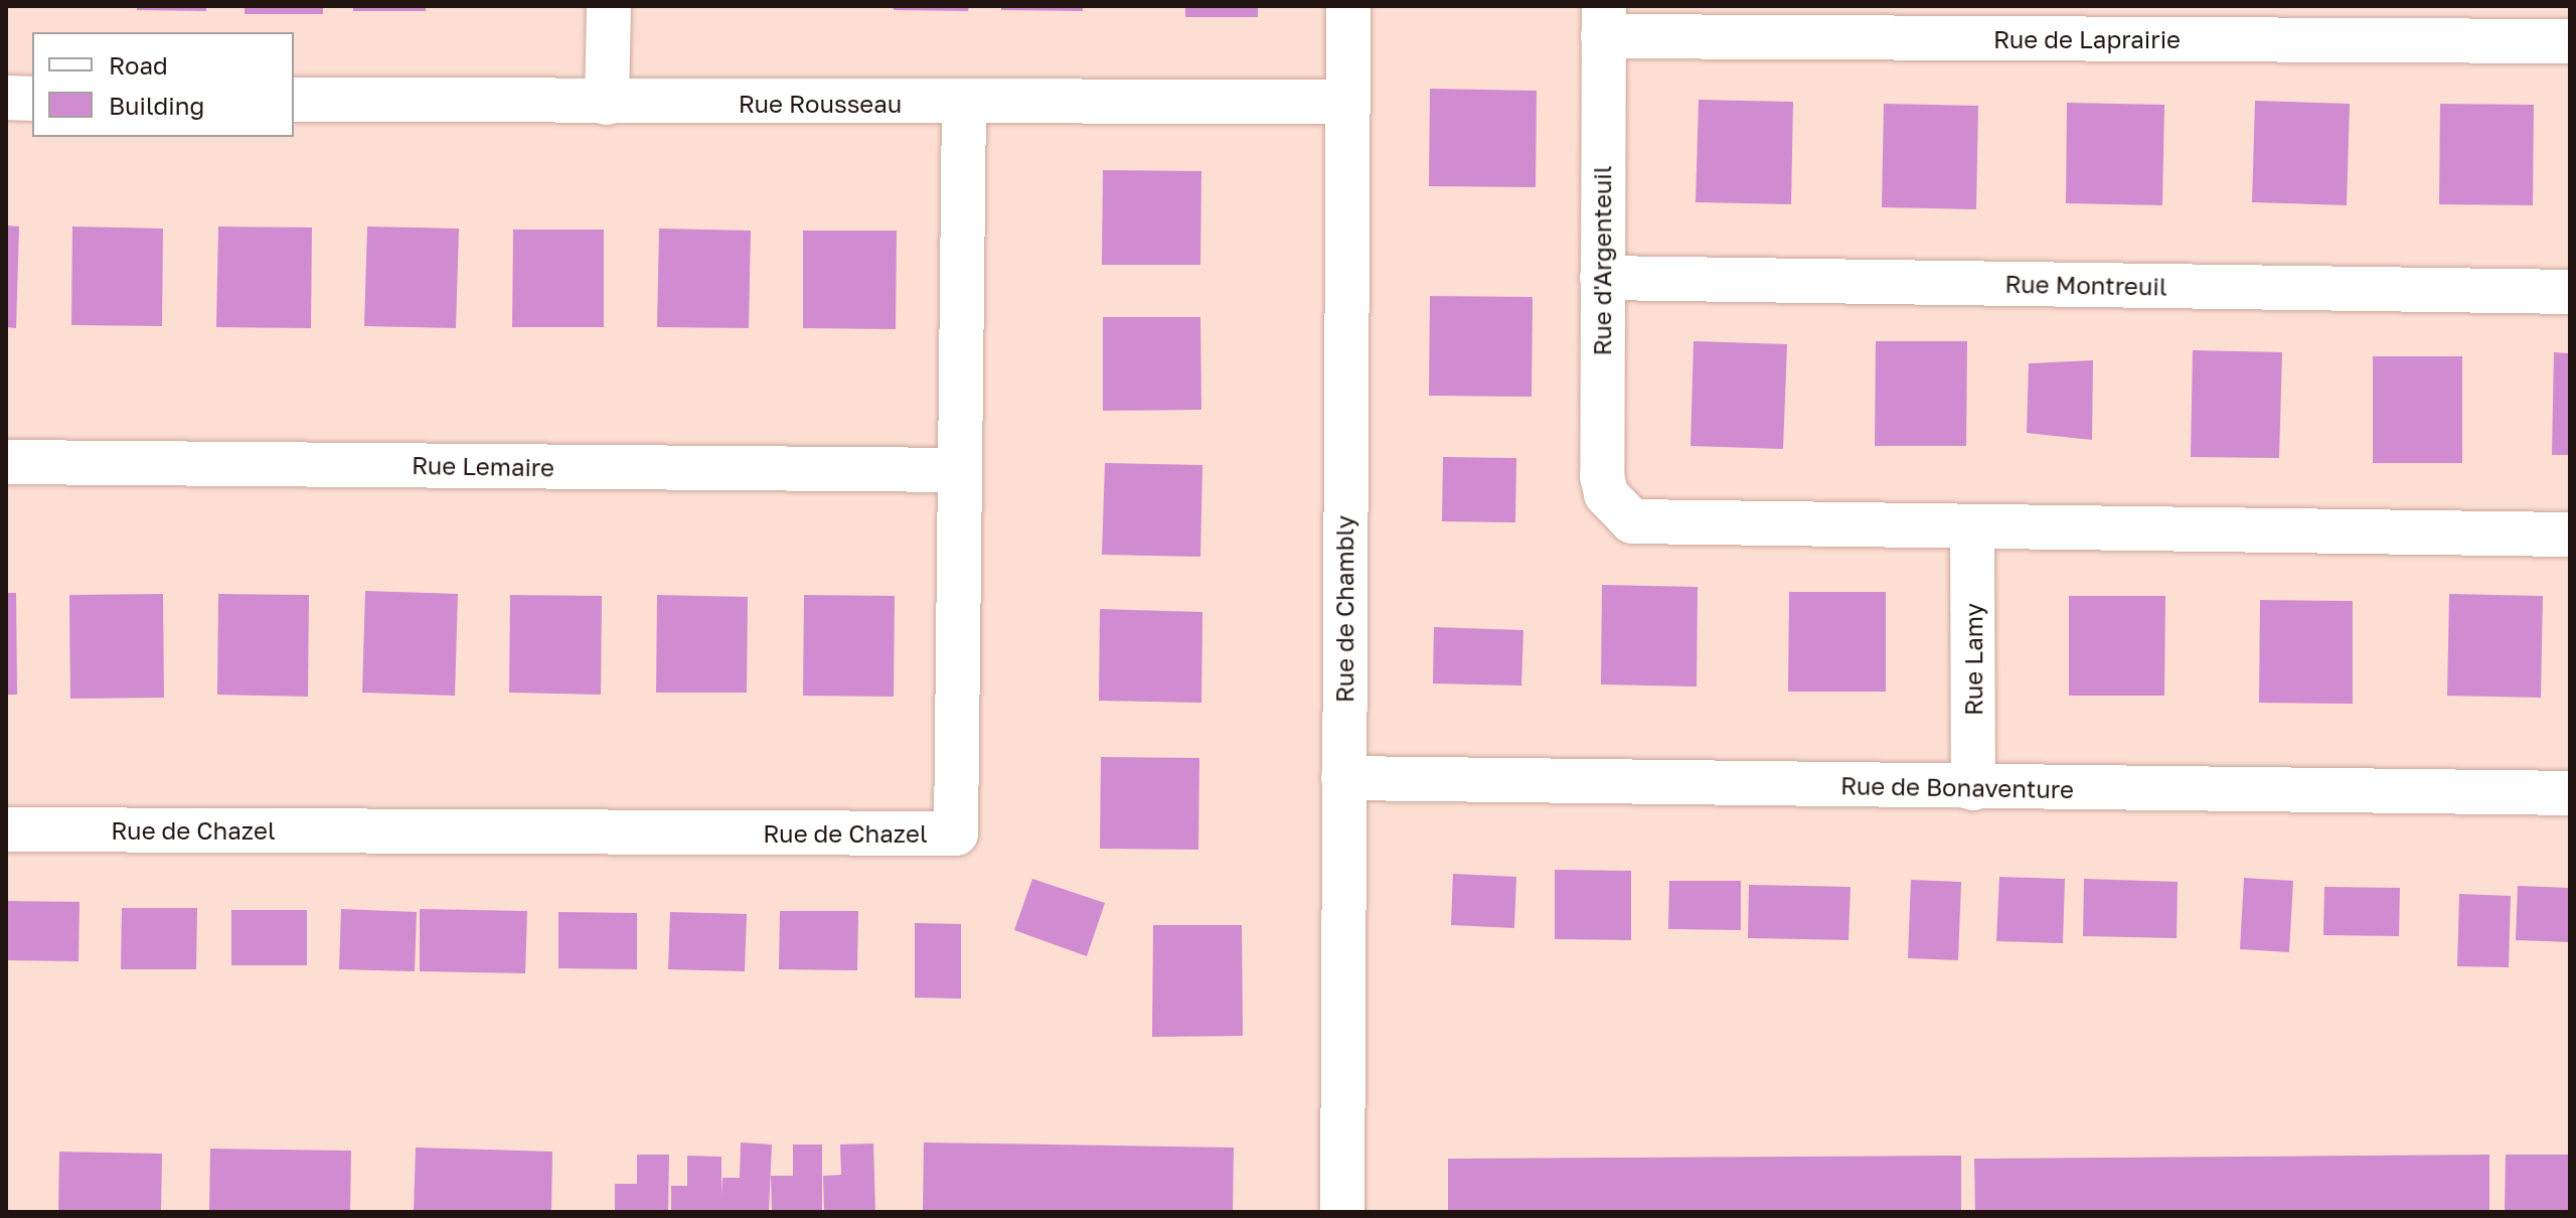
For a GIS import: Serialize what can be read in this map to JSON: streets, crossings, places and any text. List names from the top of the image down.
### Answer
{
  "streets": {
    "street": [
      "Rue de Laprairie",
      "Rue Rousseau",
      "Rue d'Argenteuil",
      "Rue Montreuil",
      "Rue Lemaire",
      "Rue de Chambly",
      "Rue Lamy",
      "Rue de Bonaventure",
      "Rue de Chazel"
    ]
  },
  "crossings": [
    ["Rue de Laprairie", "Rue d'Argenteuil"],
    ["Rue Rousseau", "Rue de Chambly"],
    ["Rue Rousseau", "Rue de Chazel"],
    ["Rue d'Argenteuil", "Rue Montreuil"],
    ["Rue d'Argenteuil", "Rue Lamy"],
    ["Rue Lemaire", "Rue de Chazel"],
    ["Rue de Chambly", "Rue de Bonaventure"],
    ["Rue Lamy", "Rue de Bonaventure"]
  ],
  "legend": ["Road", "Building"]
}
